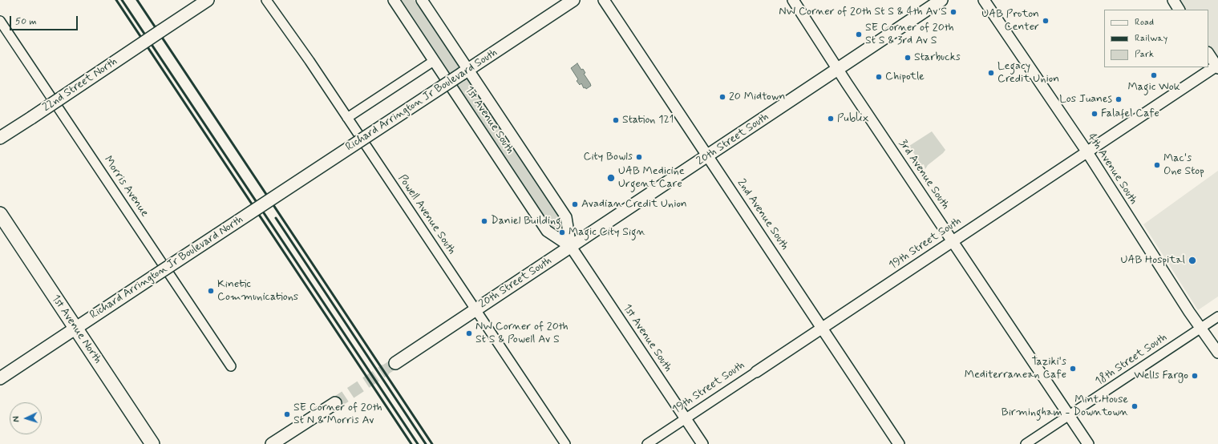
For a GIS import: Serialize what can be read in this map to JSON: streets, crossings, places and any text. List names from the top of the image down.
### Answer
{
  "streets": {
    "main road": [
      "22nd Street North",
      "Richard Arrington Jr Boulevard South",
      "20th Street South",
      "Richard Arrington Jr Boulevard North",
      "1st Avenue North"
    ],
    "street": [
      "1st Avenue South",
      "4th Avenue South",
      "3rd Avenue South",
      "Morris Avenue",
      "Powell Avenue South",
      "2nd Avenue South",
      "19th Street South",
      "18th Street South"
    ]
  },
  "crossings": [
    ["Richard Arrington Jr Boulevard South", "1st Avenue South"],
    ["Richard Arrington Jr Boulevard South", "Richard Arrington Jr Boulevard North"],
    ["1st Avenue South", "20th Street South"],
    ["1st Avenue South", "19th Street South"],
    ["20th Street South", "3rd Avenue South"],
    ["20th Street South", "Powell Avenue South"],
    ["20th Street South", "2nd Avenue South"],
    ["4th Avenue South", "19th Street South"],
    ["4th Avenue South", "18th Street South"],
    ["3rd Avenue South", "19th Street South"],
    ["3rd Avenue South", "18th Street South"],
    ["2nd Avenue South", "19th Street South"],
    ["Richard Arrington Jr Boulevard North", "1st Avenue North"]
  ],
  "places": [
    "NW Corner of 20th St S & 4th Av S",
    "UAB Proton Center",
    "SE Corner of 20th St S & 3rd Av S",
    "Starbucks",
    "Legacy Credit Union",
    "Magic Wok",
    "Chipotle",
    "20 Midtown",
    "Los Juanes",
    "Falafel Cafe",
    "Publix",
    "Station 121",
    "City Bowls",
    "Mac's One Stop",
    "UAB Medicine Urgent Care",
    "Avadian Credit Union",
    "Daniel Building",
    "Magic City Sign",
    "UAB Hospital",
    "Kinetic Communications",
    "NW Corner of 20th St S & Powell Av S",
    "Taziki's Mediterranean Cafe",
    "Wells Fargo",
    "Mint House Birmingham - Downtown",
    "SE Corner of 20th St N & Morris Av"
  ],
  "legend": ["Road", "Railway", "Park"],
  "scale_bar": "50 m",
  "north": "left"
}
